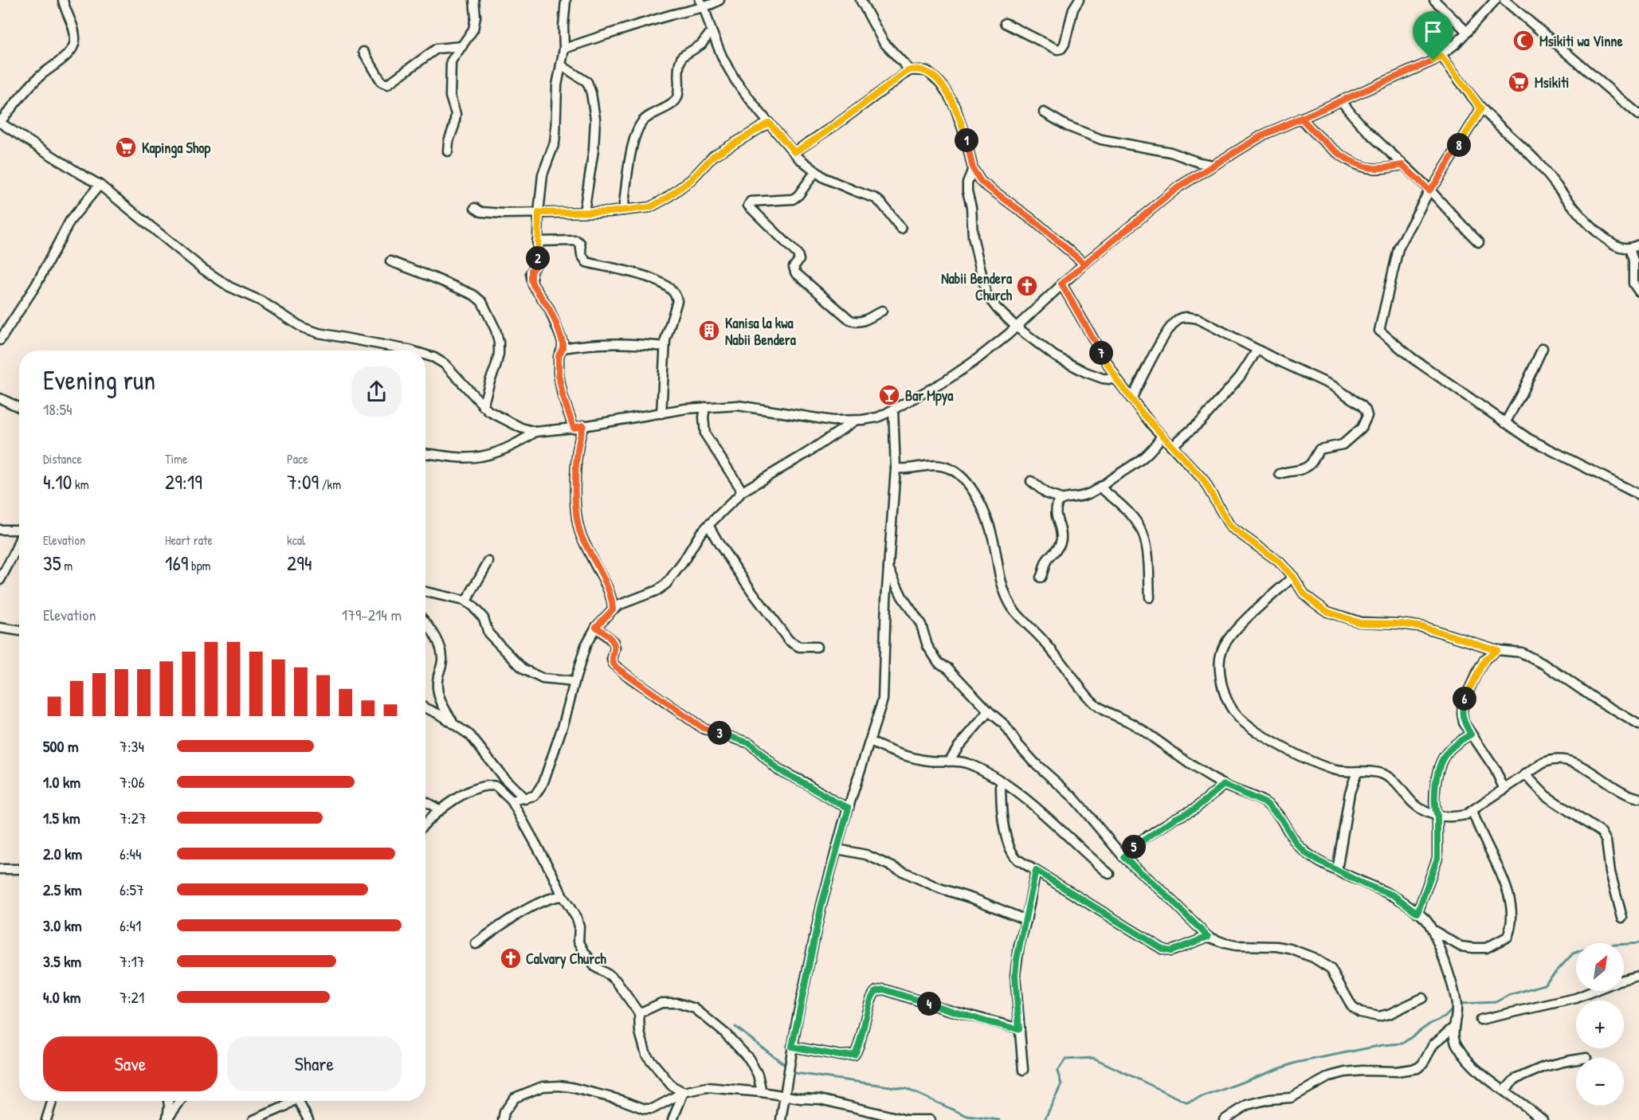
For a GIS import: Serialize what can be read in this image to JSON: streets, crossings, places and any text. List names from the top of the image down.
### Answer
{
  "places": {
    "mosque": ["Msikiti wa Vinne"],
    "supermarket": ["Msikiti", "Kapinga Shop"],
    "church": ["Nabii Bendera Church", "Calvary Church"],
    "building": ["Kanisa la kwa Nabii Bendera"],
    "bar": ["Bar Mpya"]
  },
  "north": "top right",
  "page": {
    "pins": [
      "1",
      "8",
      "2",
      "7",
      "6",
      "3",
      "5",
      "4"
    ],
    "heading": ["Evening run", "18:54"],
    "stats": [
      ["Distance", "4.10 km"],
      ["Time", "29:19"],
      ["Pace", "7:09 /km"],
      ["Elevation", "35 m"],
      ["Heart rate", "169 bpm"],
      ["kcal", "294"]
    ],
    "chart": ["Elevation", "179–214 m"],
    "list": [
      {
        "name": "500 m",
        "note": "7:34"
      },
      {
        "name": "1.0 km",
        "note": "7:06"
      },
      {
        "name": "1.5 km",
        "note": "7:27"
      },
      {
        "name": "2.0 km",
        "note": "6:44"
      },
      {
        "name": "2.5 km",
        "note": "6:57"
      },
      {
        "name": "3.0 km",
        "note": "6:41"
      },
      {
        "name": "3.5 km",
        "note": "7:17"
      },
      {
        "name": "4.0 km",
        "note": "7:21"
      }
    ],
    "map_buttons": ["+", "−"],
    "buttons": ["Save", "Share"]
  }
}
